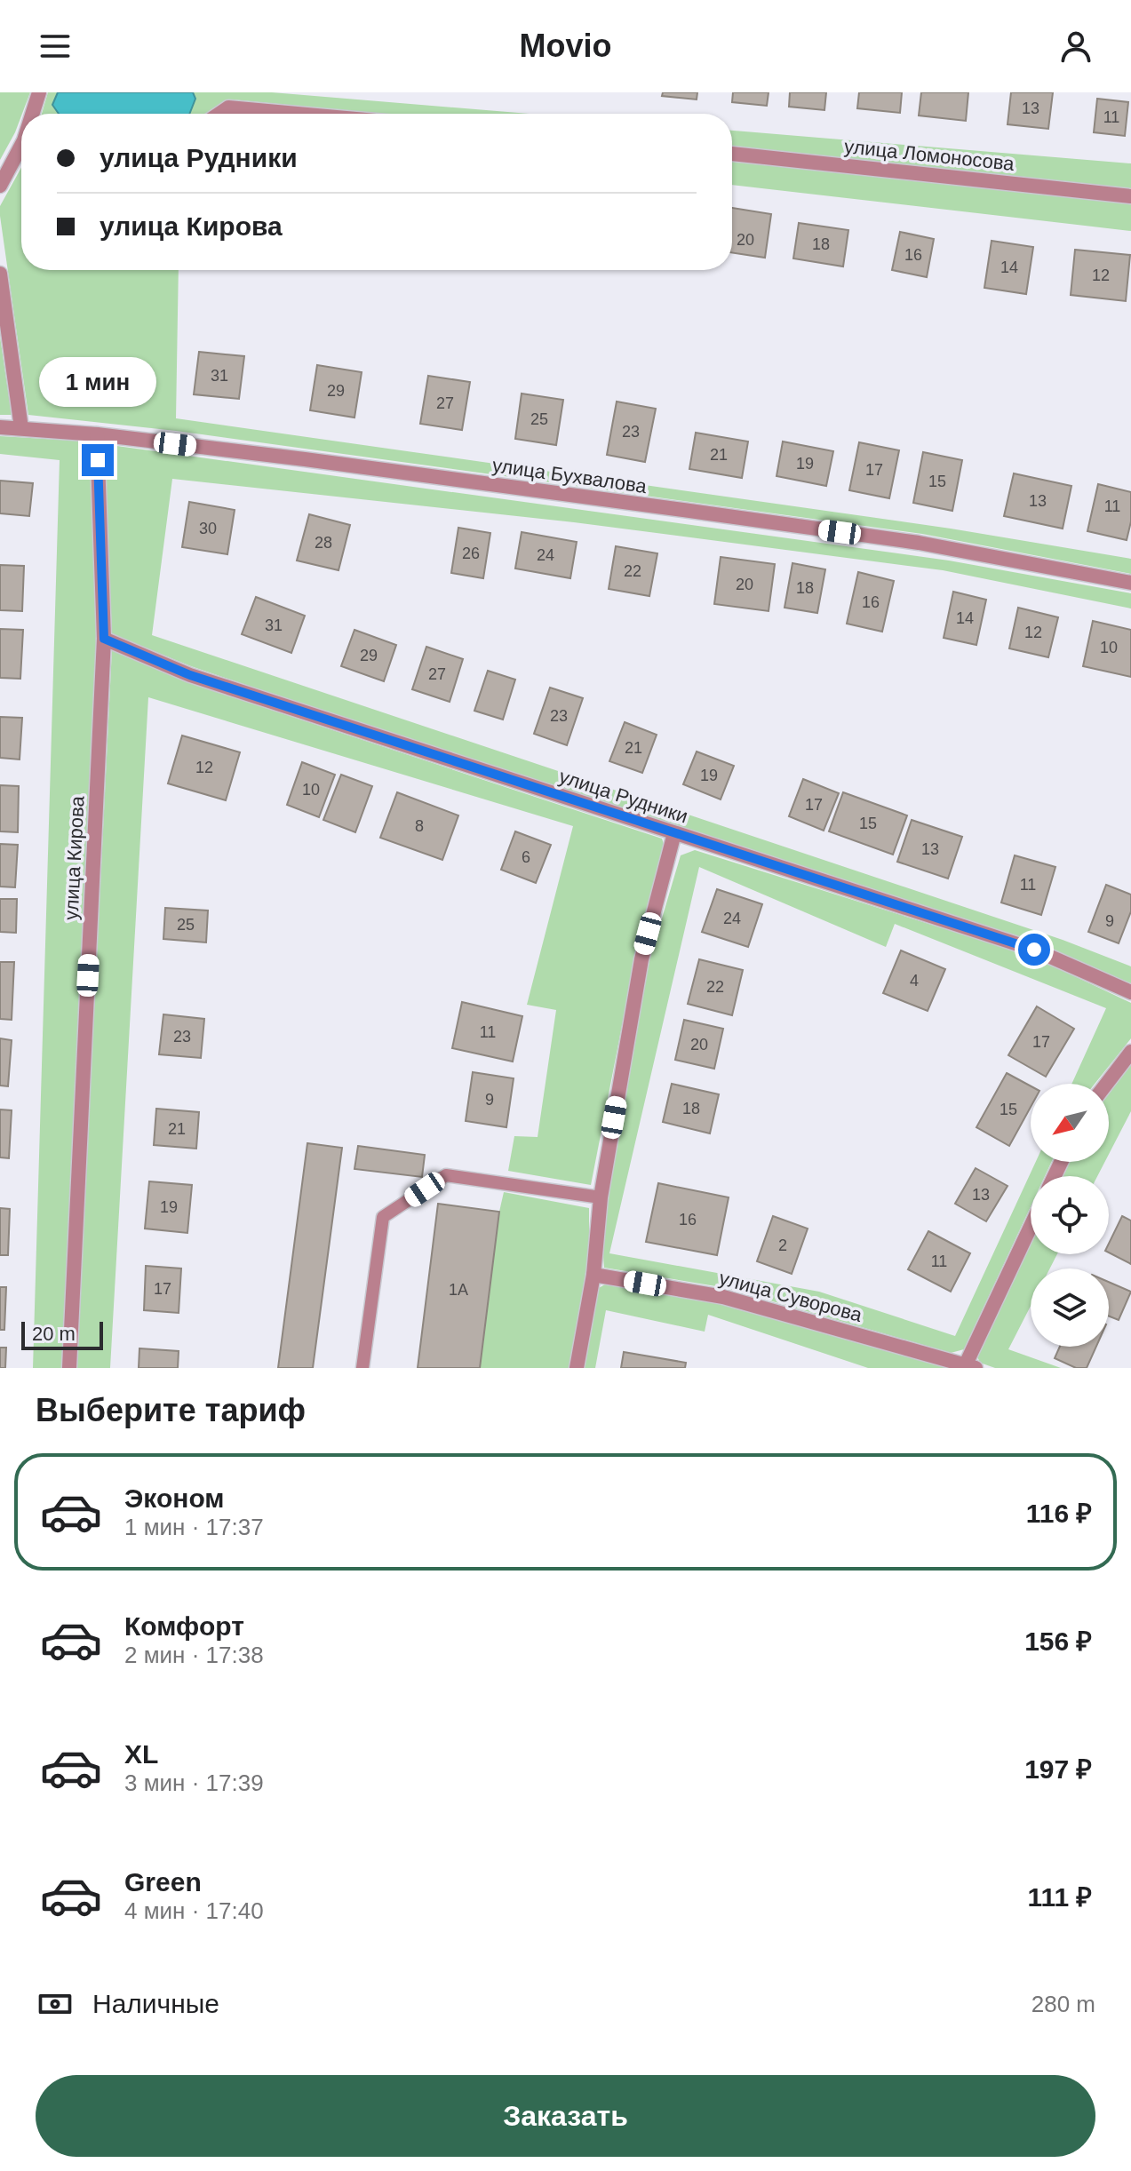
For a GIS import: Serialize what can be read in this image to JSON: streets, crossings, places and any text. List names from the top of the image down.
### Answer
{
  "streets": {
    "street": [
      "улица Ломоносова",
      "улица Бухвалова",
      "улица Рудники",
      "улица Кирова",
      "улица Суворова"
    ]
  },
  "crossings": [
    ["улица Бухвалова", "улица Кирова"],
    ["улица Рудники", "улица Кирова"]
  ],
  "house_numbers": [
    "13",
    "11",
    "20",
    "18",
    "16",
    "14",
    "12",
    "31",
    "29",
    "27",
    "25",
    "23",
    "21",
    "19",
    "17",
    "15",
    "13",
    "11",
    "30",
    "28",
    "26",
    "24",
    "22",
    "20",
    "18",
    "16",
    "14",
    "31",
    "12",
    "10",
    "29",
    "27",
    "23",
    "21",
    "12",
    "19",
    "10",
    "17",
    "15",
    "8",
    "13",
    "6",
    "11",
    "24",
    "9",
    "25",
    "4",
    "22",
    "11",
    "23",
    "17",
    "20",
    "9",
    "18",
    "15",
    "21",
    "13",
    "19",
    "16",
    "2",
    "11",
    "17",
    "1А"
  ],
  "scale_bar": "20 m",
  "north": "bottom left",
  "page": {
    "header": "Movio",
    "banner": ["улица Рудники", "улица Кирова"],
    "bubble": "1 мин",
    "scale": "20 m",
    "heading": "Выберите тариф",
    "list": [
      {
        "name": "Эконом",
        "note": "1 мин · 17:37",
        "value": "116 ₽"
      },
      {
        "name": "Комфорт",
        "note": "2 мин · 17:38",
        "value": "156 ₽"
      },
      {
        "name": "XL",
        "note": "3 мин · 17:39",
        "value": "197 ₽"
      },
      {
        "name": "Green",
        "note": "4 мин · 17:40",
        "value": "111 ₽"
      }
    ],
    "pay": ["Наличные", "280 m"],
    "buttons": "Заказать"
  }
}
